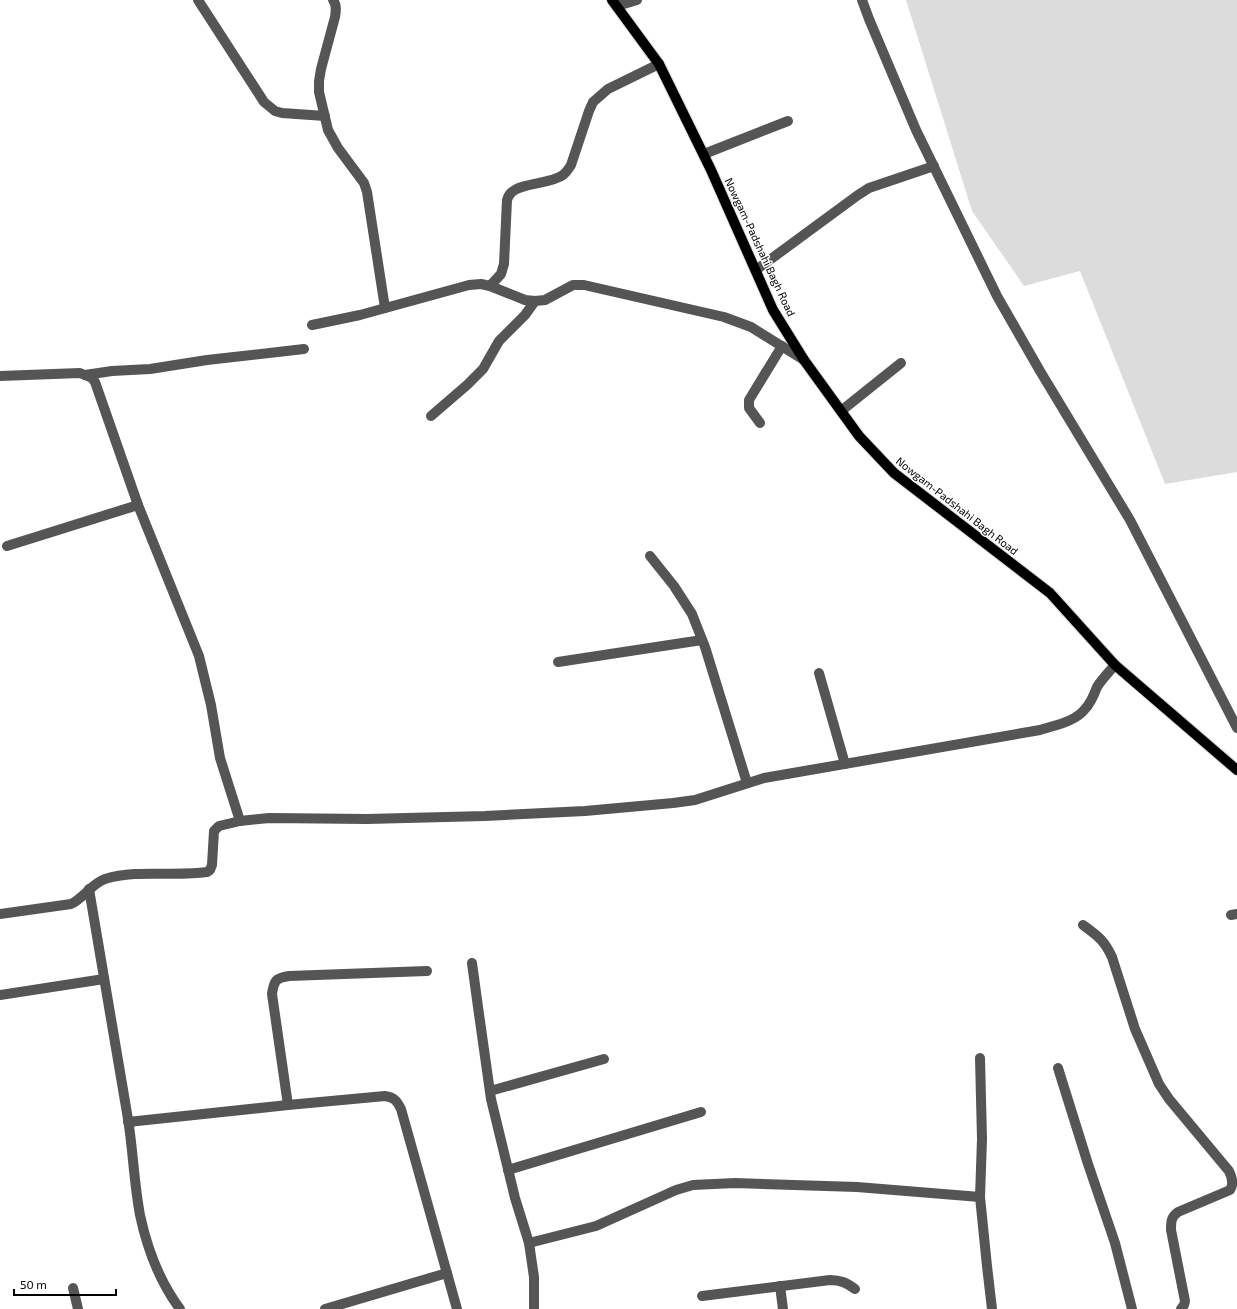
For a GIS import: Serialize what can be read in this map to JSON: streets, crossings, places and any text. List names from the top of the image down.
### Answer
{
  "streets": {
    "main road": ["Nowgam-Padshahi Bagh Road"]
  },
  "scale_bar": "50 m"
}
